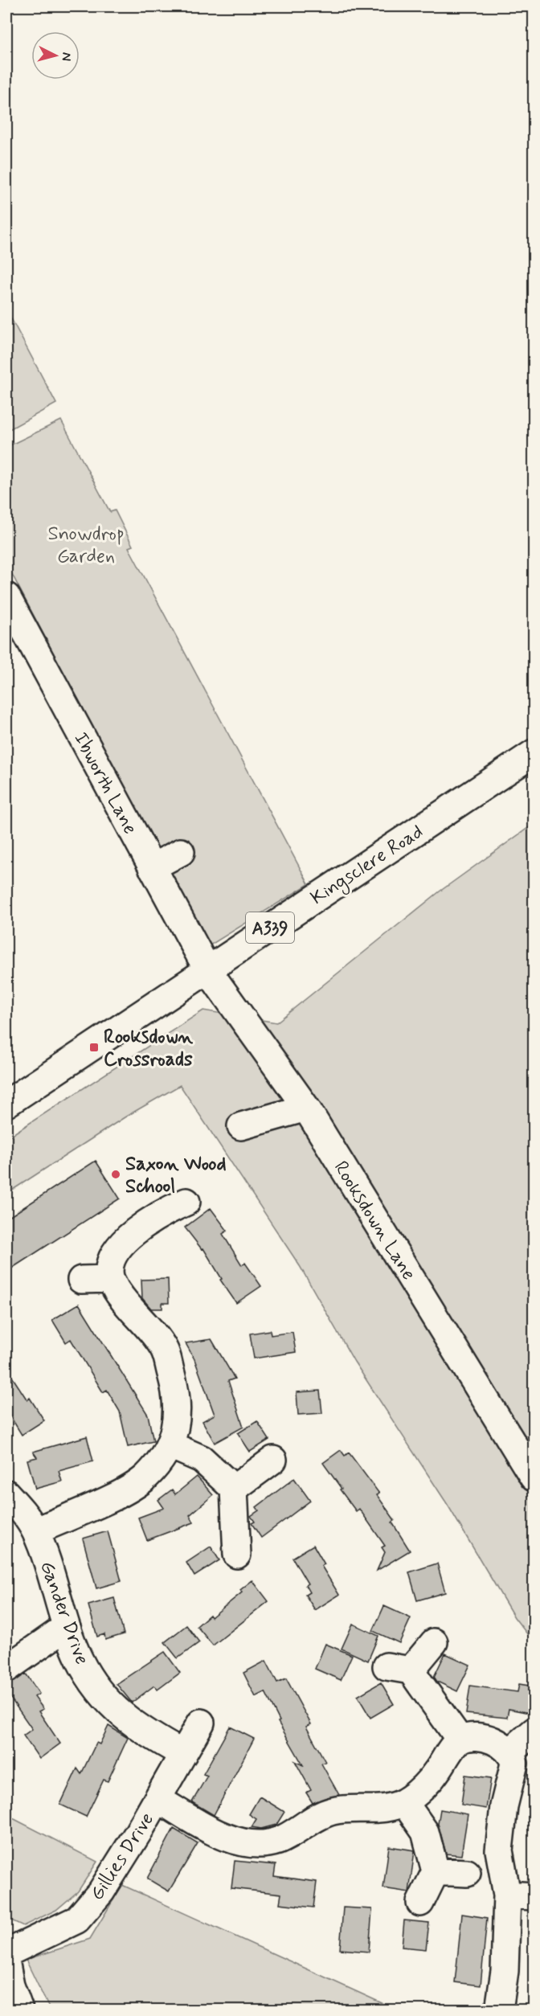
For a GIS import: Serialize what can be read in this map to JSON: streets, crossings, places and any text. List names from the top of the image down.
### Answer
{
  "streets": {
    "main road": [
      "Ibworth Lane",
      "Kingsclere Road",
      "A339",
      "Rooksdown Lane",
      "Gander Drive",
      "Gillies Drive"
    ]
  },
  "crossings": [
    ["Ibworth Lane", "Kingsclere Road"],
    ["Ibworth Lane", "Rooksdown Lane"],
    ["Kingsclere Road", "Rooksdown Lane"],
    ["Gander Drive", "Gillies Drive"]
  ],
  "parks": ["Snowdrop Garden"],
  "places": {
    "transit": ["Rooksdown Crossroads"],
    "other": ["Saxon Wood School"]
  },
  "north": "right"
}
